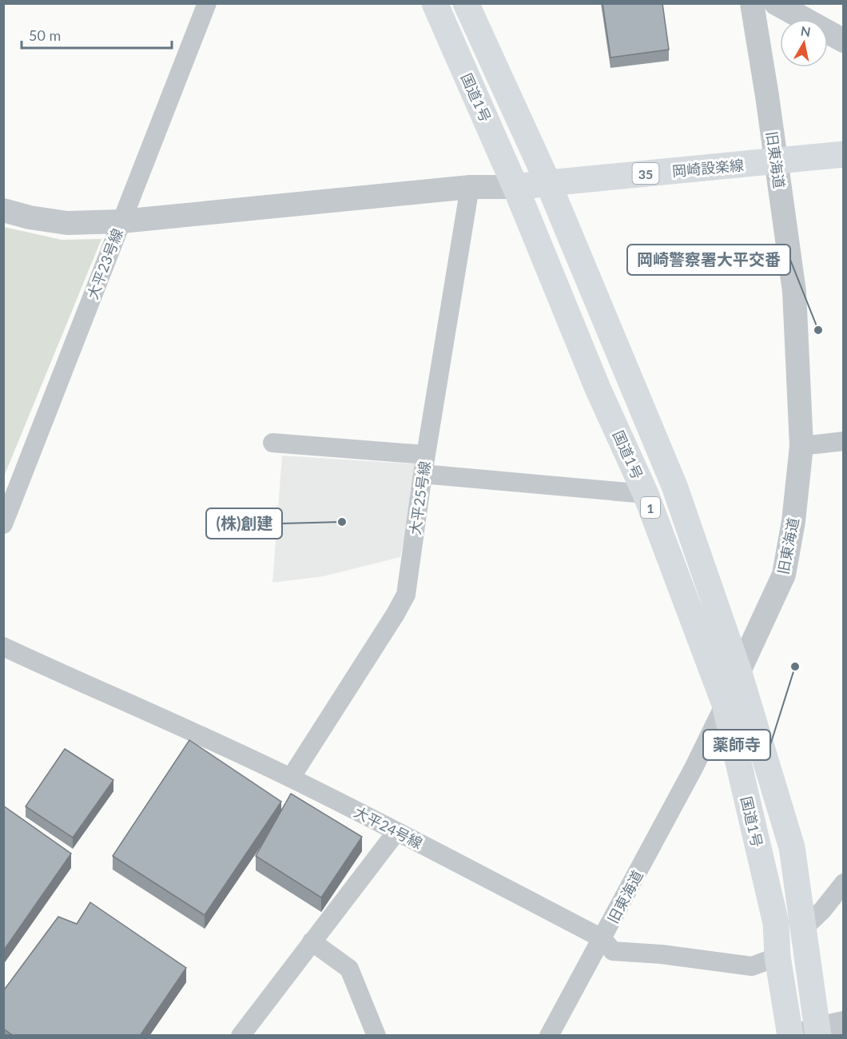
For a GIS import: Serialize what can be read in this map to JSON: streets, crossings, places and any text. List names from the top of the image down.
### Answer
{
  "streets": {
    "main road": [
      "国道1号",
      "岡崎設楽線",
      "35",
      "1"
    ],
    "street": [
      "旧東海道",
      "大平23号線",
      "大平25号線",
      "大平24号線"
    ]
  },
  "crossings": [
    ["国道1号", "旧東海道"],
    ["国道1号", "岡崎設楽線"],
    ["国道1号", "大平24号線"],
    ["旧東海道", "岡崎設楽線"],
    ["旧東海道", "大平24号線"],
    ["大平25号線", "大平24号線"]
  ],
  "places": ["岡崎警察署大平交番", "(株)創建", "薬師寺"],
  "scale_bar": "50 m",
  "north": "top"
}
